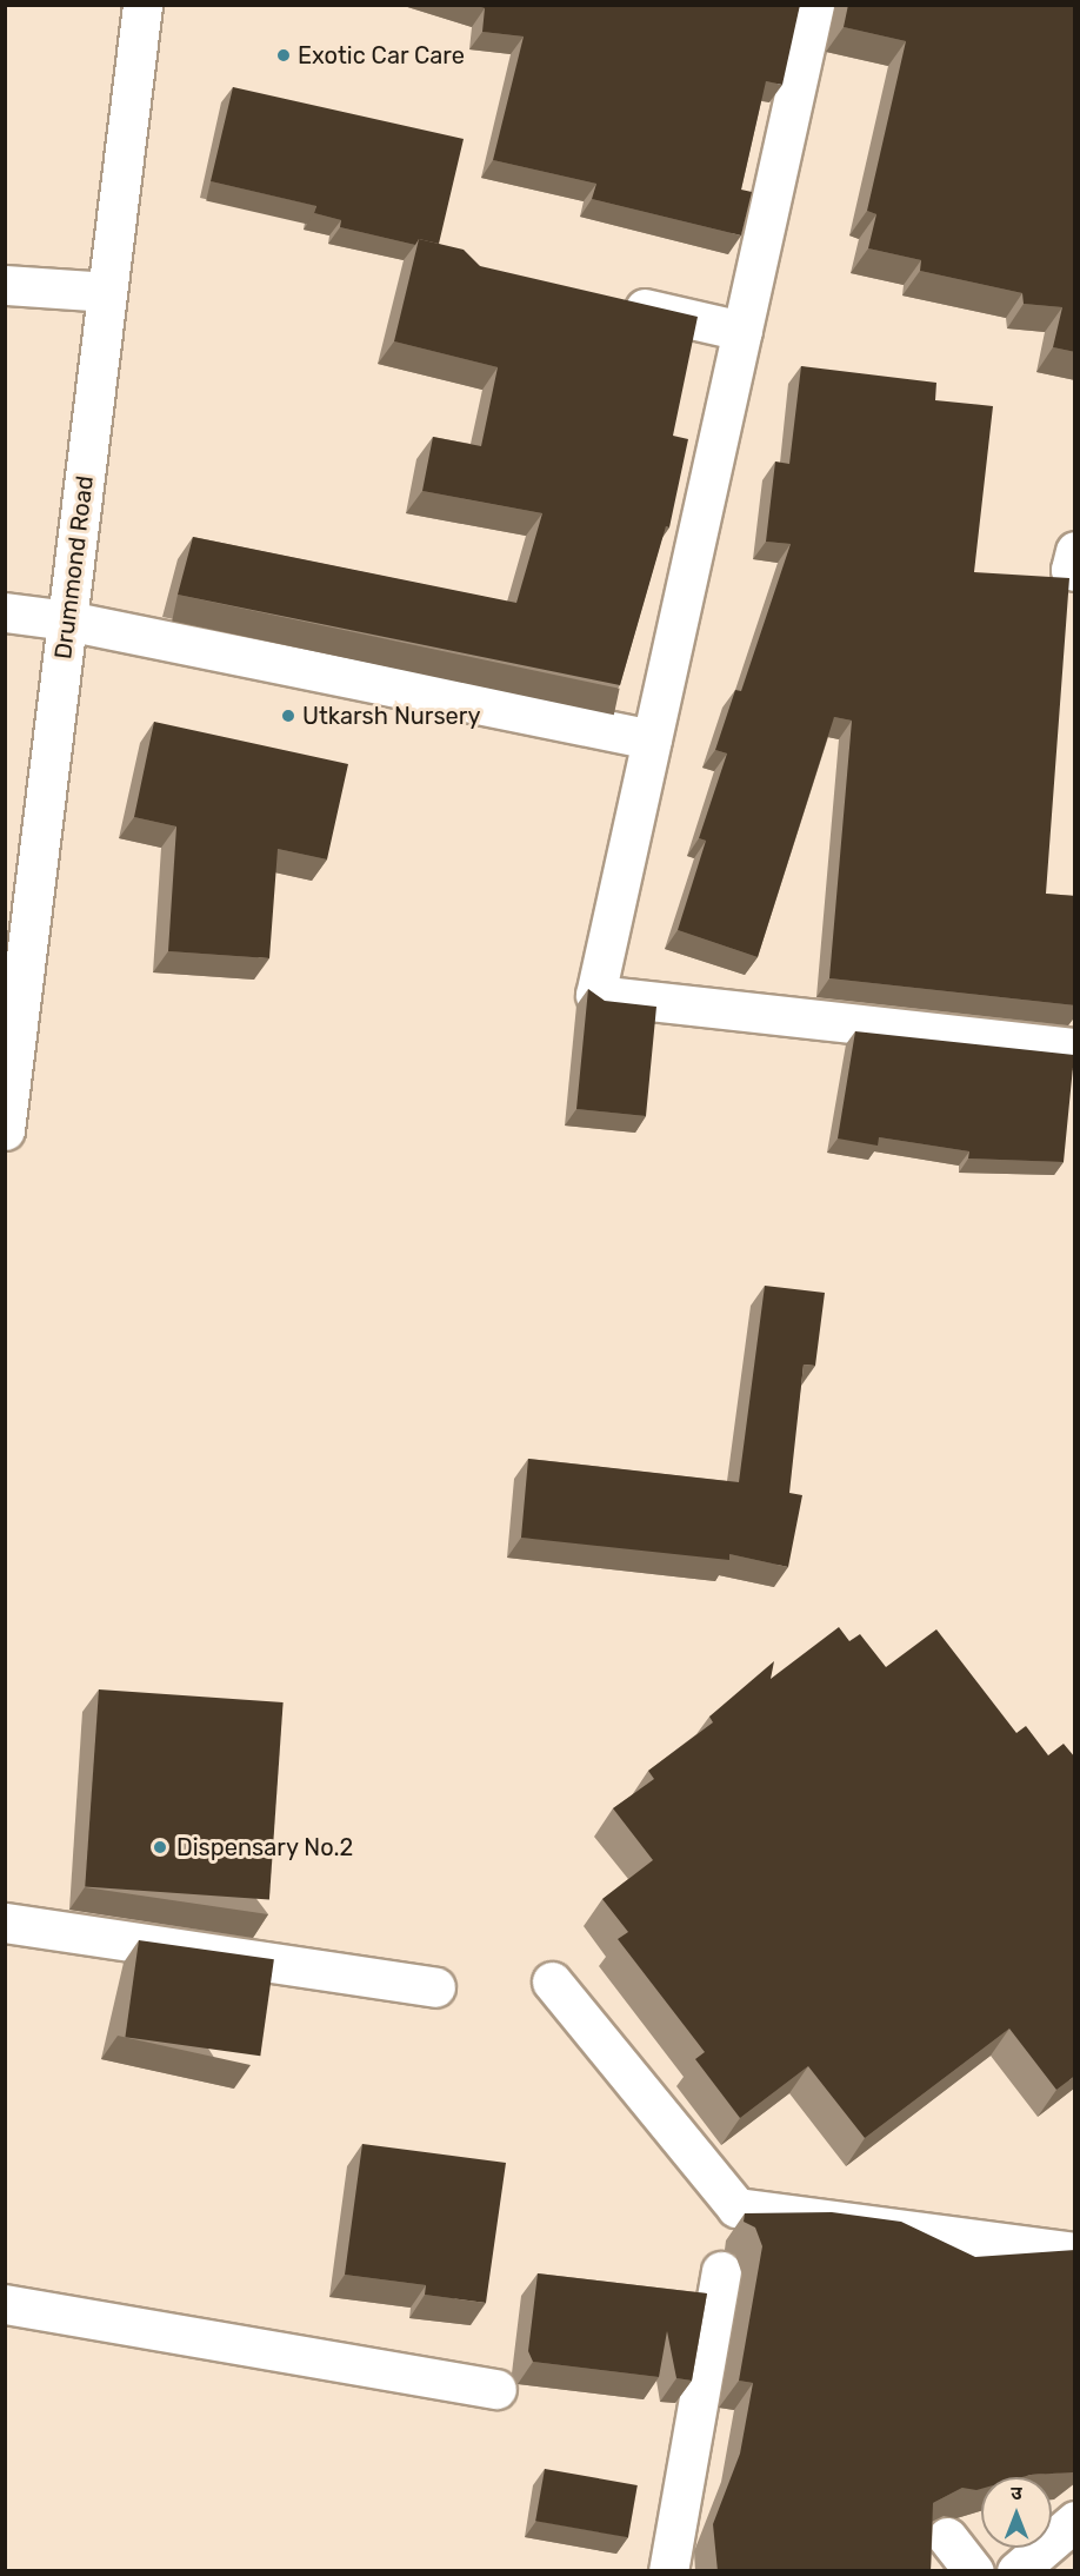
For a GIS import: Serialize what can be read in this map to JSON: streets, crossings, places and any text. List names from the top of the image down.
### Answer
{
  "streets": {
    "street": ["Drummond Road"]
  },
  "places": ["Exotic Car Care", "Utkarsh Nursery", "Dispensary No.2"],
  "north": "top"
}
